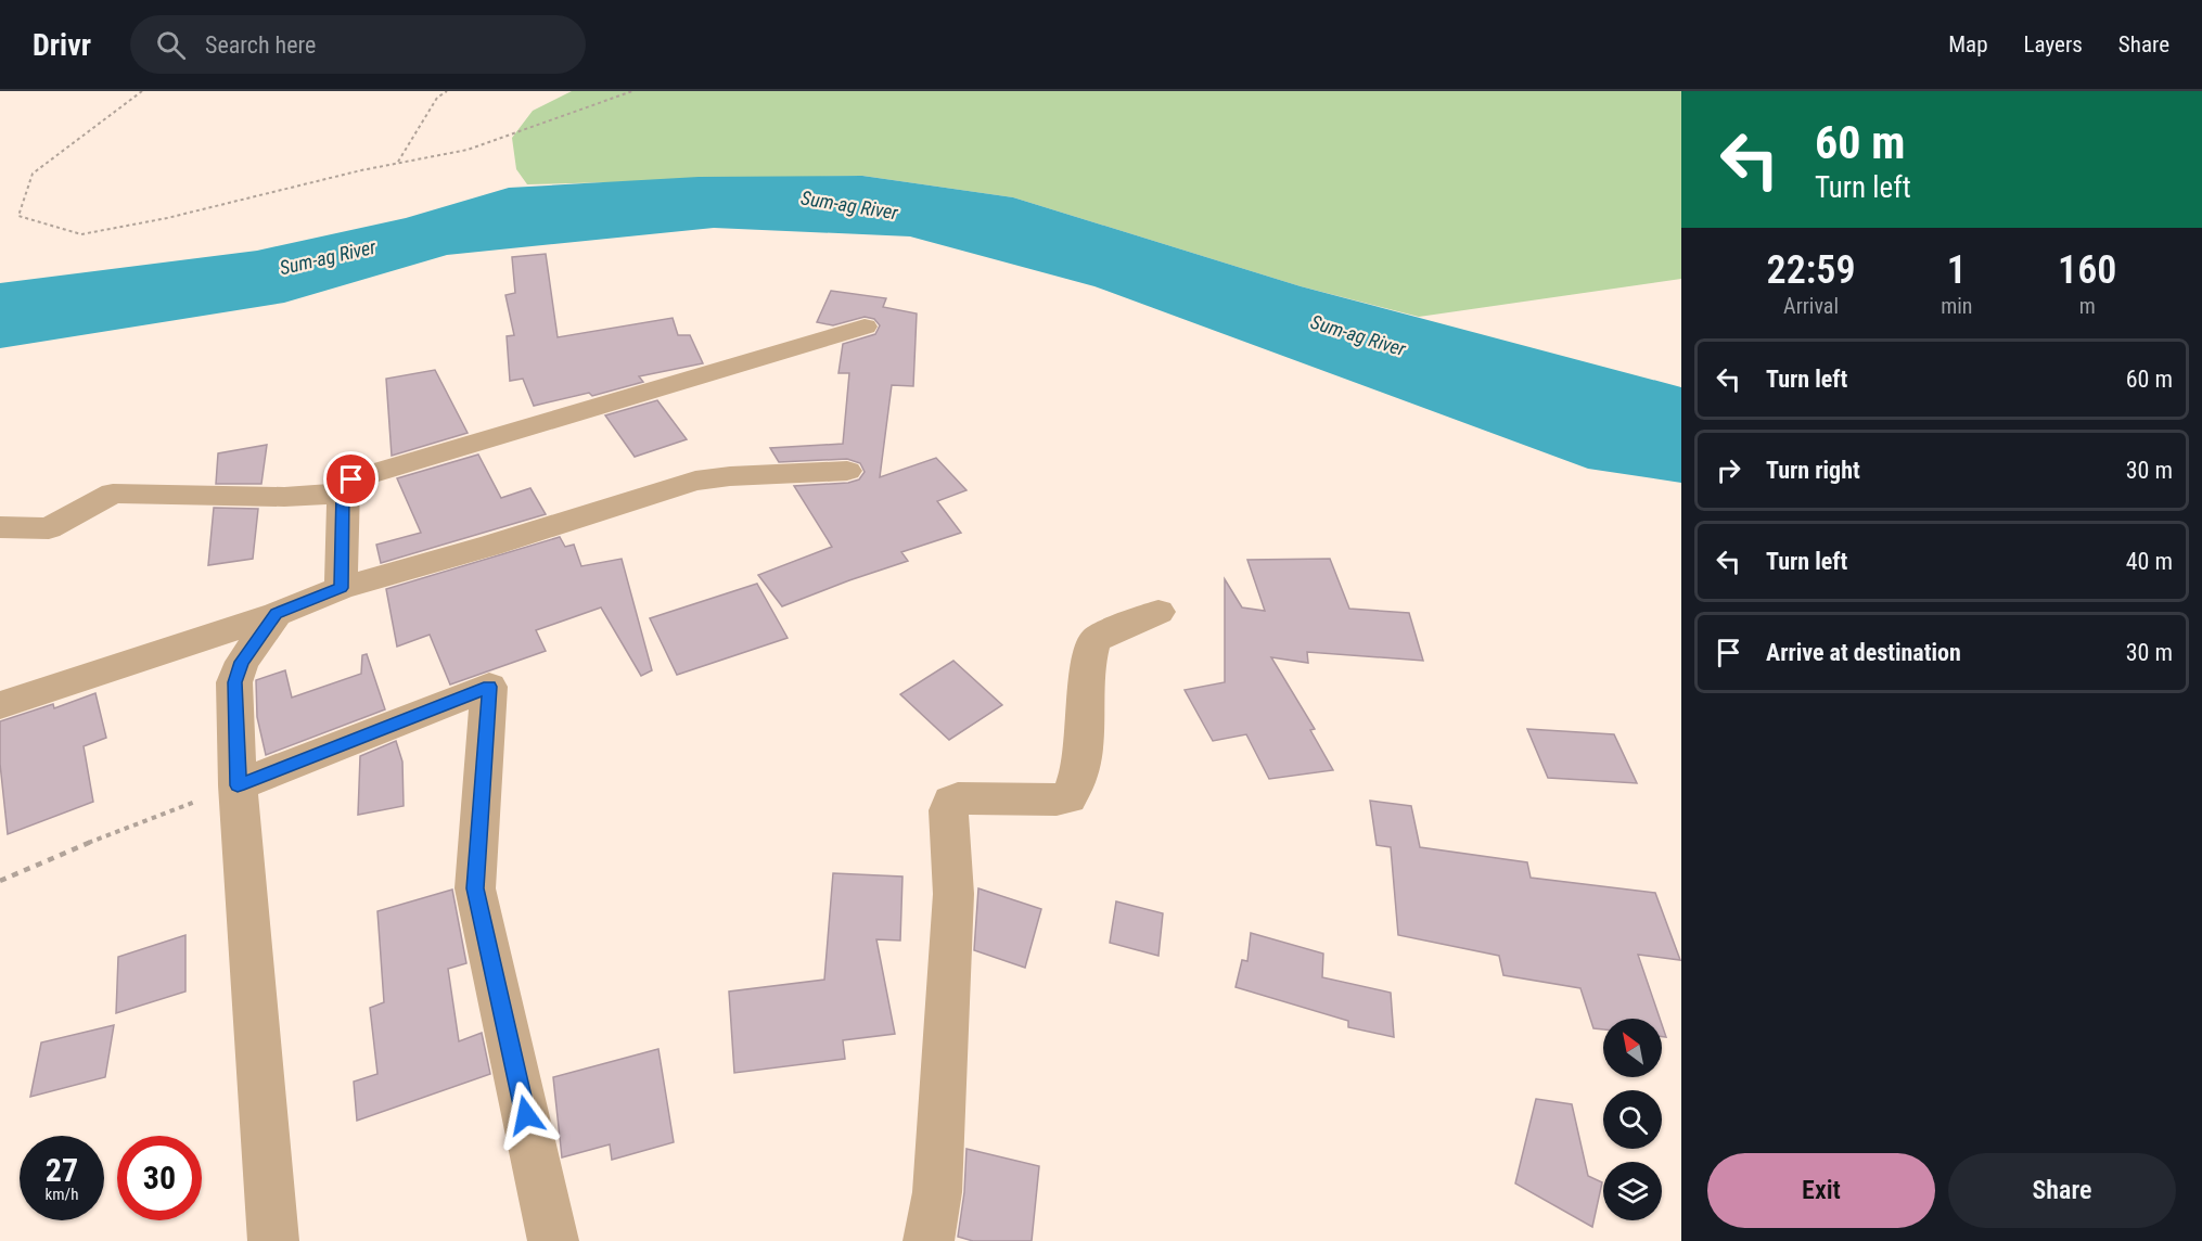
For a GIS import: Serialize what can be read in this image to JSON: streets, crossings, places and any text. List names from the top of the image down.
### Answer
{
  "water": ["Sum-ag River"],
  "north": "top left",
  "page": {
    "header": "Drivr",
    "search": "Search here",
    "nav": ["Map", "Layers", "Share"],
    "turn": ["60 m", "Turn left"],
    "eta": [
      "22:59",
      "Arrival",
      "1",
      "min",
      "160",
      "m"
    ],
    "list": [
      {
        "name": "Turn left",
        "value": "60 m"
      },
      {
        "name": "Turn right",
        "value": "30 m"
      },
      {
        "name": "Turn left",
        "value": "40 m"
      },
      {
        "name": "Arrive at destination",
        "value": "30 m"
      }
    ],
    "speed": "27 km/h",
    "limit": "30",
    "buttons": ["Exit", "Share"]
  }
}
